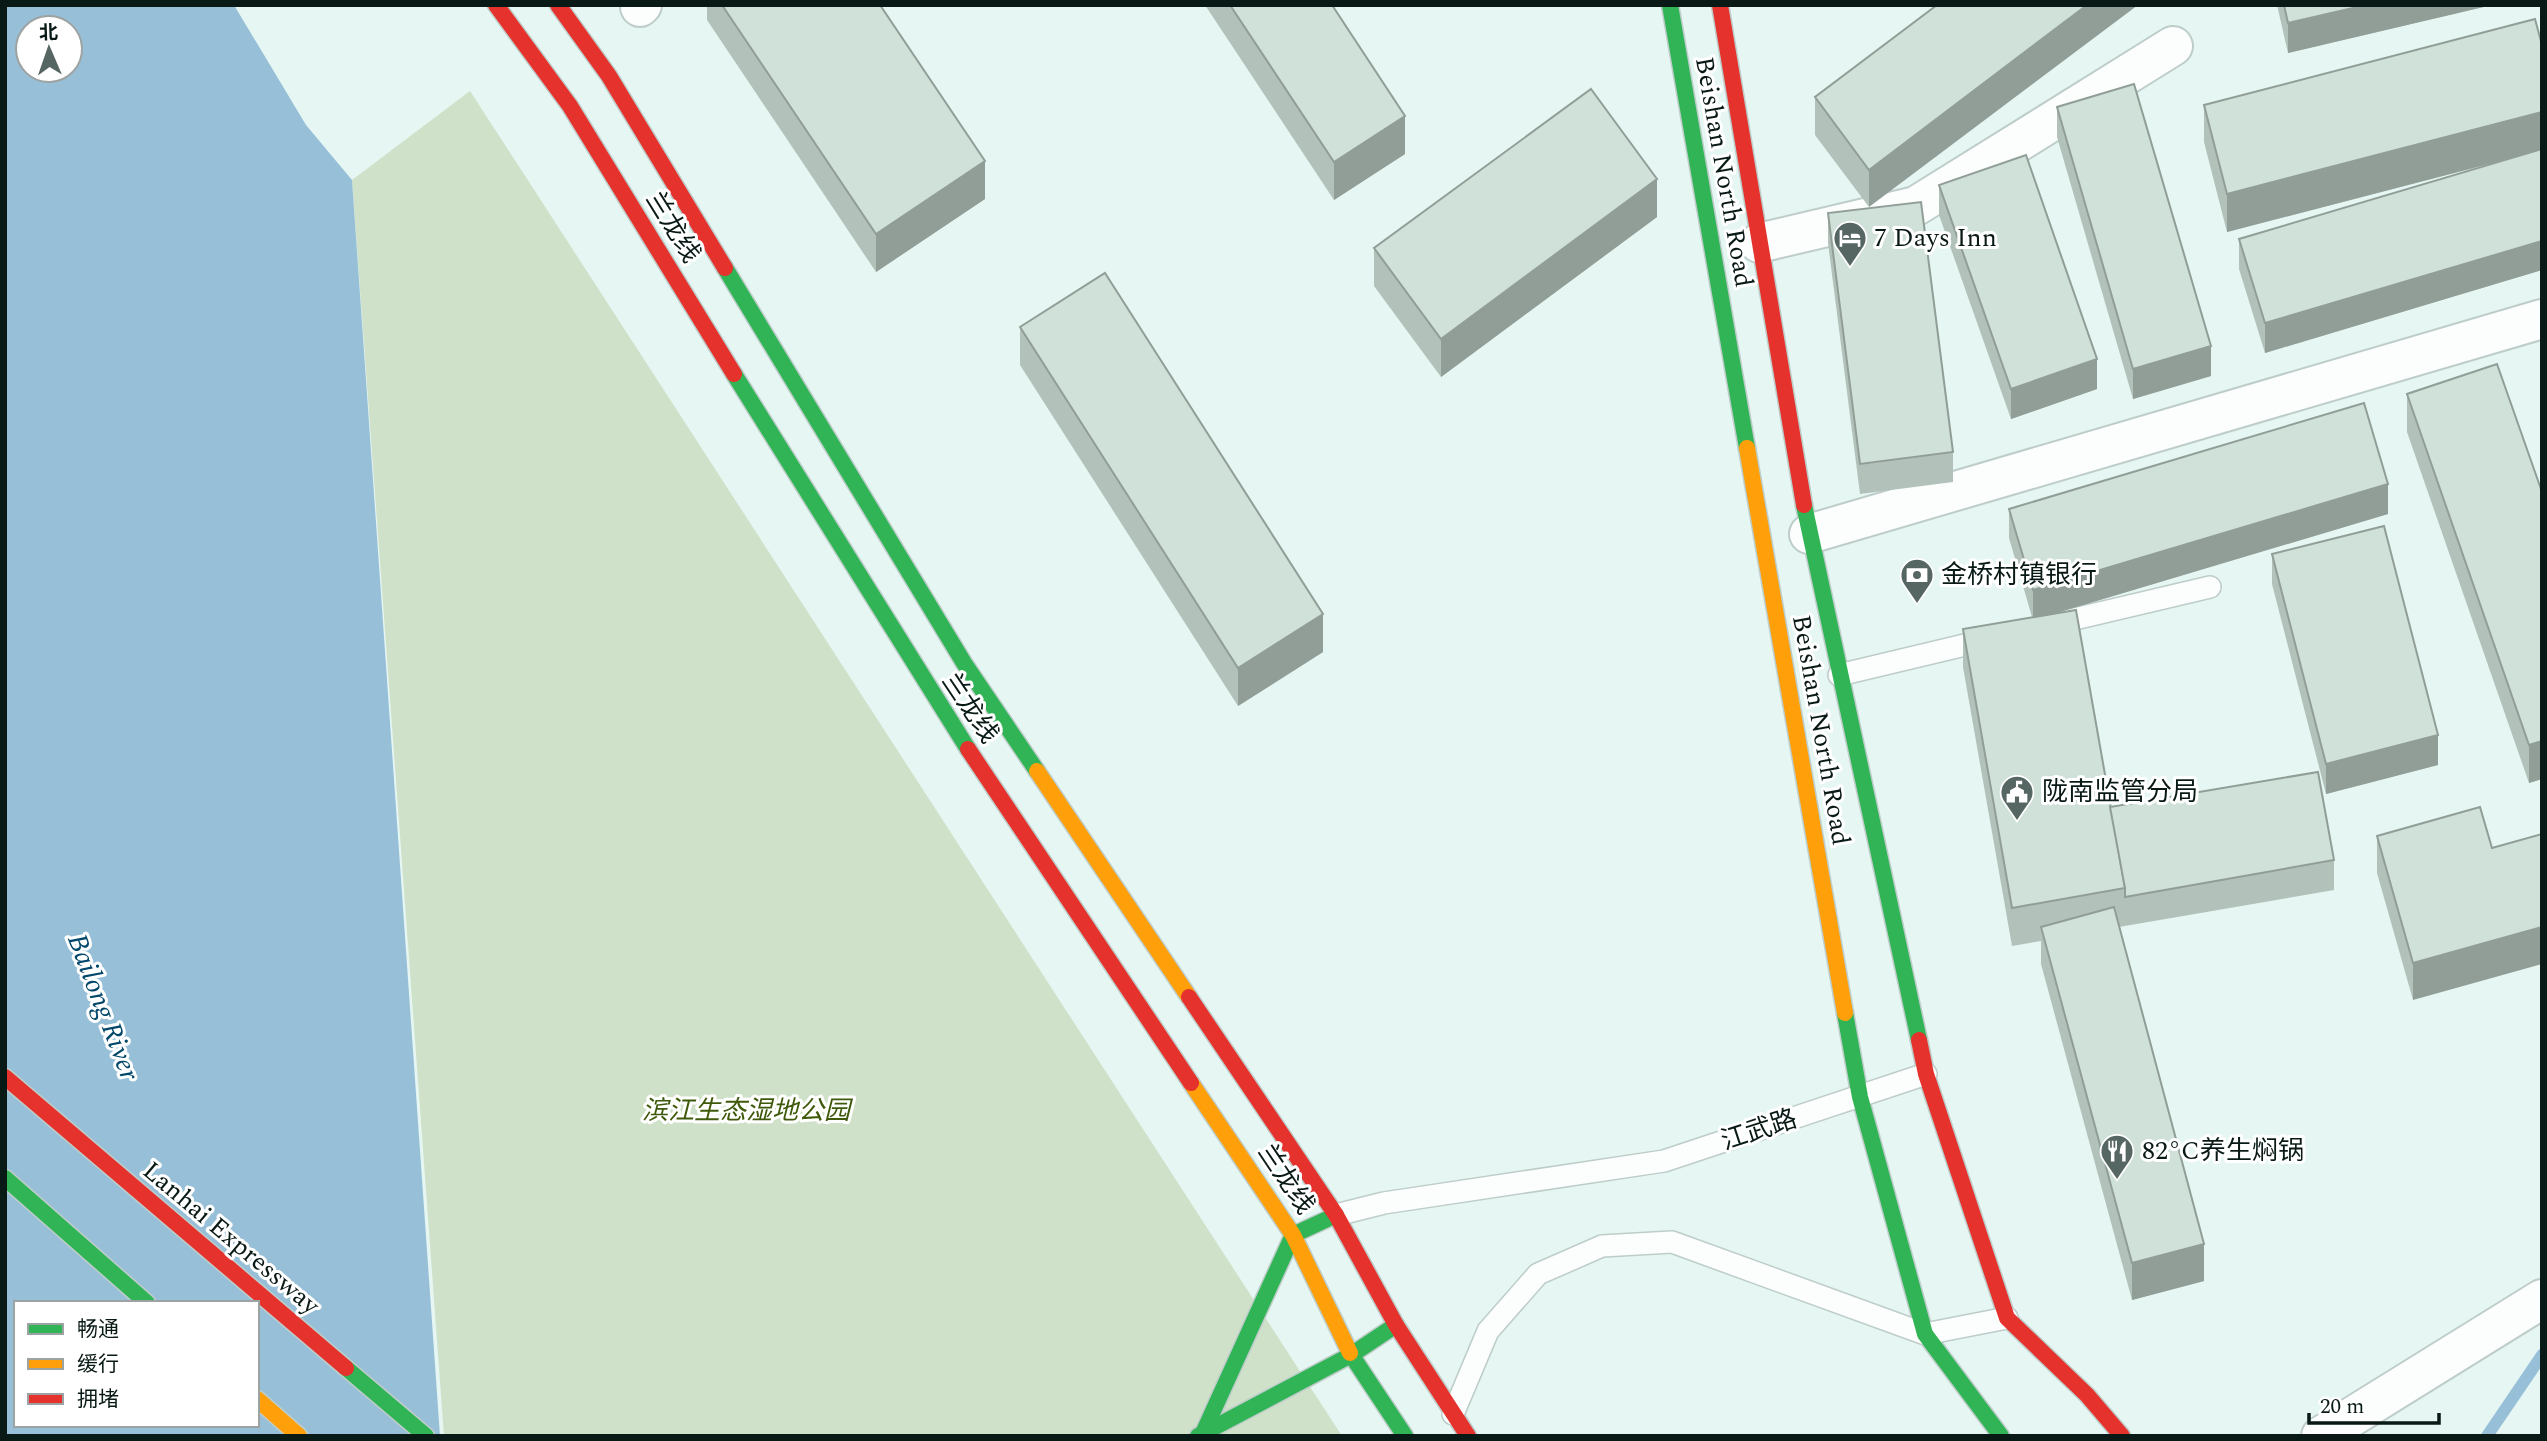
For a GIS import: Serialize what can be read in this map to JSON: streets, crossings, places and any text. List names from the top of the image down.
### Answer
{
  "streets": {
    "main road": ["Beishan North Road", "兰龙线", "Lanhai Expressway"],
    "lane": ["江武路"]
  },
  "crossings": [
    ["Beishan North Road", "江武路"],
    ["兰龙线", "江武路"]
  ],
  "water": ["Bailong River"],
  "parks": ["滨江生态湿地公园"],
  "places": {
    "hotel": ["7 Days Inn"],
    "bank": ["金桥村镇银行"],
    "public building": ["陇南监管分局"],
    "restaurant": ["82°C养生焖锅"]
  },
  "legend": ["畅通", "缓行", "拥堵"],
  "scale_bar": "20 m",
  "north": "top"
}
